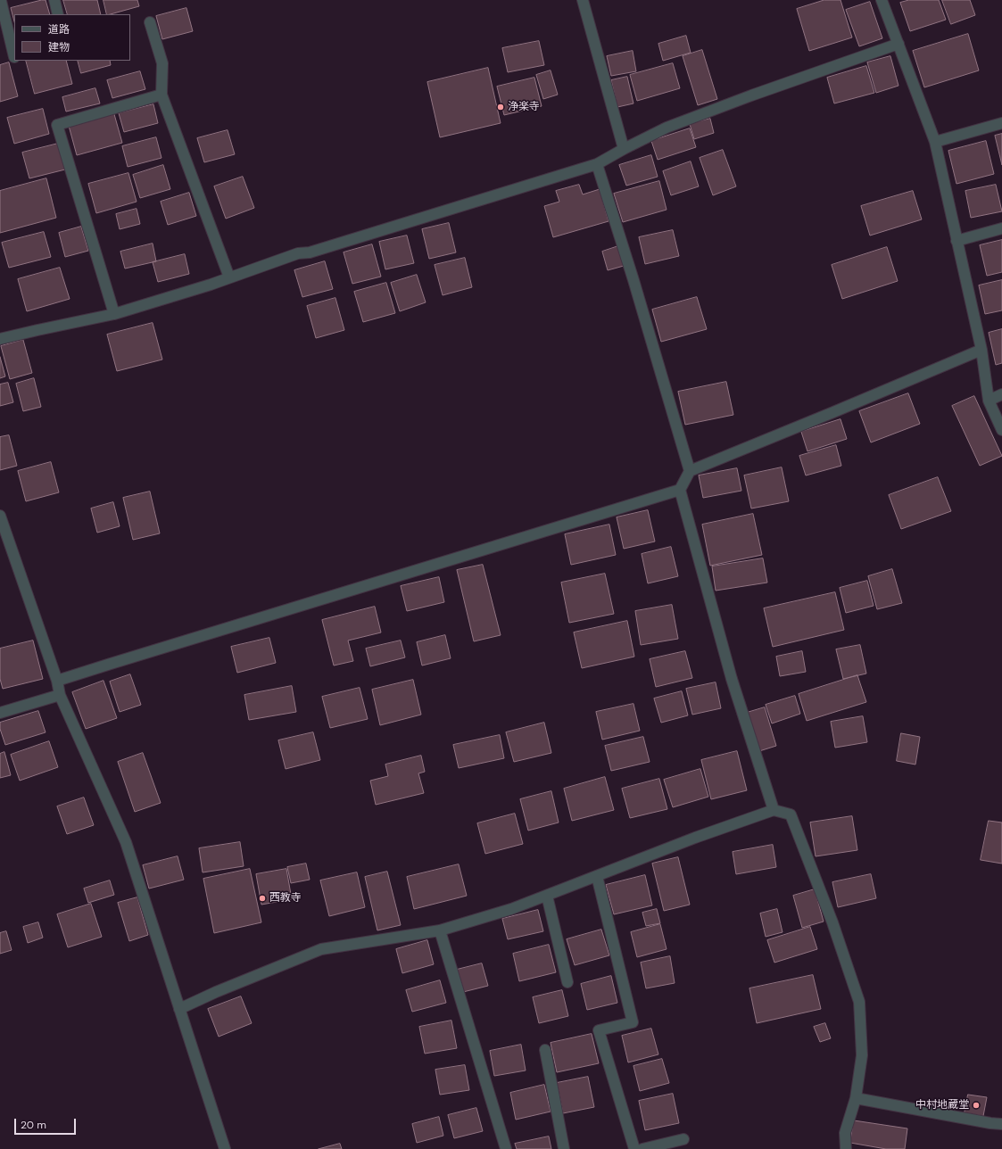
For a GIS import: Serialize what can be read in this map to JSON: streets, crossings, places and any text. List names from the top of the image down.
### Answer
{
  "places": ["浄楽寺", "西教寺", "中村地蔵堂"],
  "legend": ["道路", "建物"],
  "scale_bar": "20 m"
}
